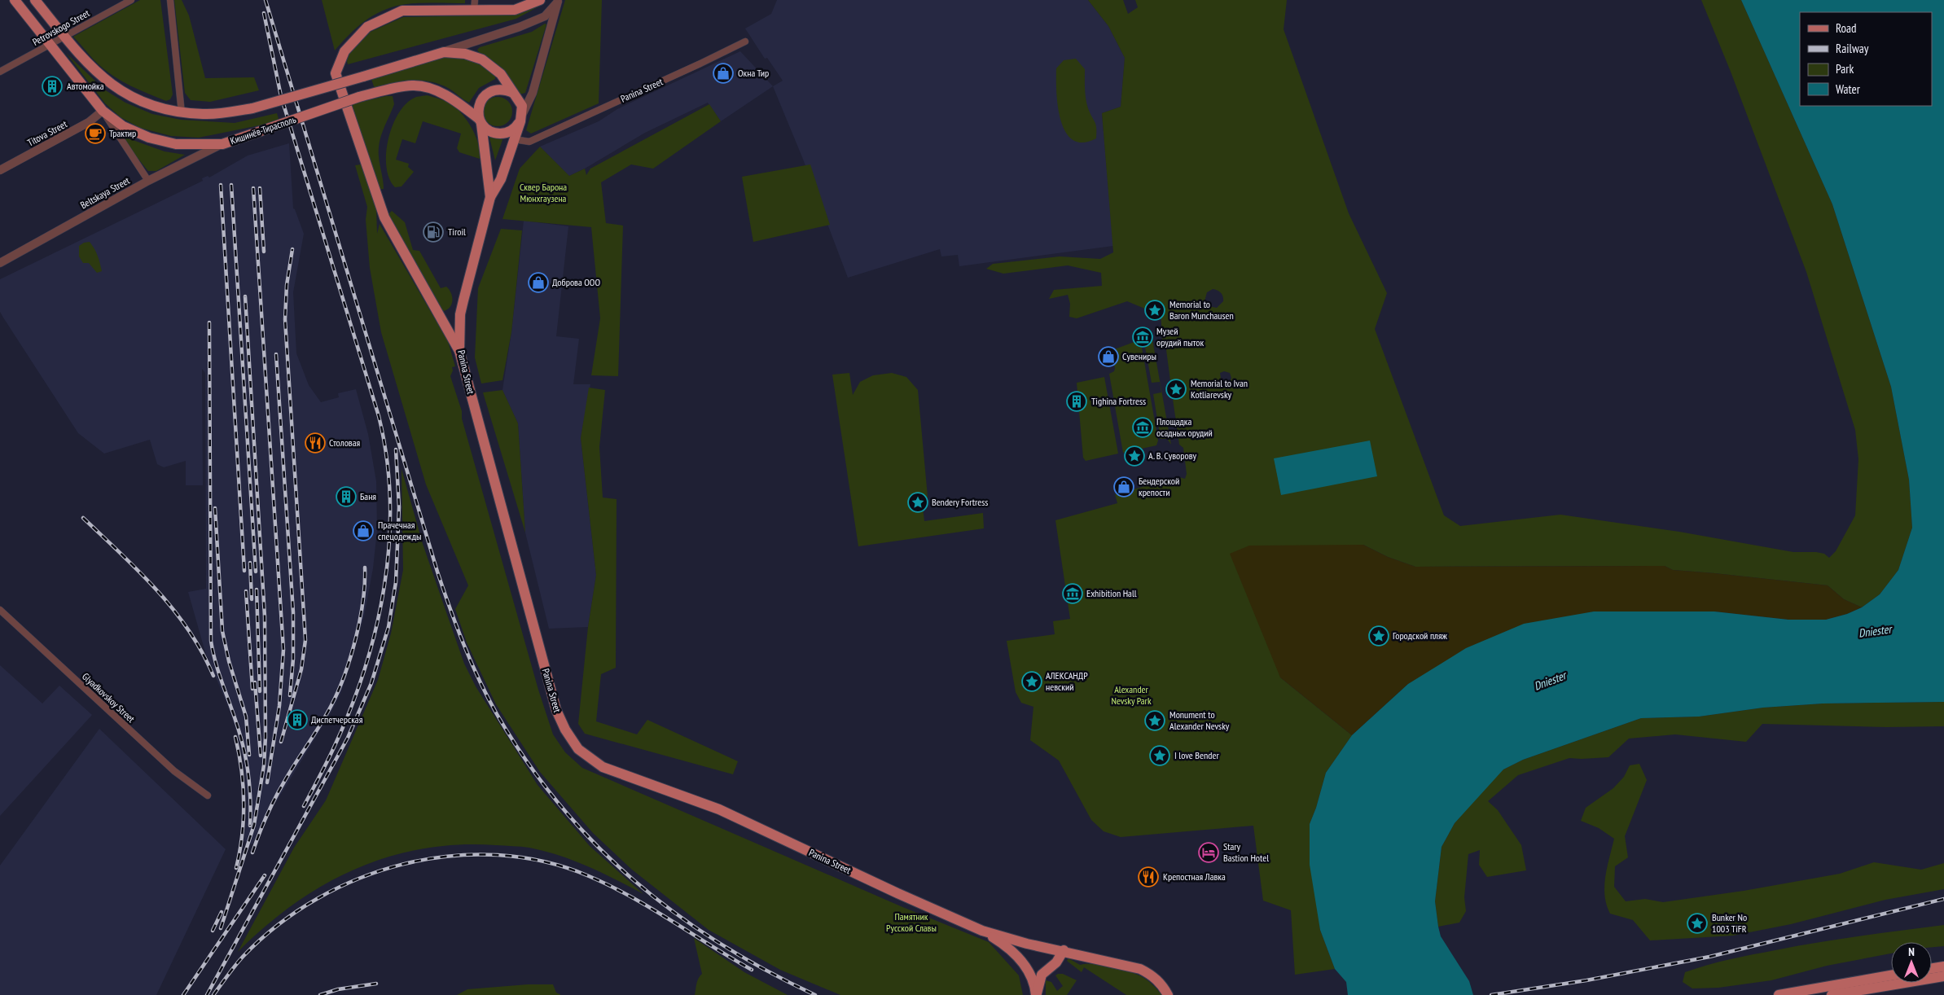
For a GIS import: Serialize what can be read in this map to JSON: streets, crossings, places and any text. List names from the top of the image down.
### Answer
{
  "streets": {
    "main road": ["Panina Street", "Кишинёв-Тирасполь"],
    "street": [
      "Petrovskogo Street",
      "Titova Street",
      "Beltskaya Street",
      "Glyadkovskoy Street"
    ]
  },
  "crossings": [
    ["Petrovskogo Street", "Кишинёв-Тирасполь"],
    ["Кишинёв-Тирасполь", "Titova Street"],
    ["Кишинёв-Тирасполь", "Beltskaya Street"]
  ],
  "water": ["Dniester"],
  "parks": ["Сквер Барона Мюнхгаузена", "Alexander Nevsky Park", "Памятник Русской Славы"],
  "places": {
    "shop": [
      "Окна Тир",
      "Доброва ООО",
      "Сувениры",
      "Бендерской крепости",
      "Прачечная спецодежды"
    ],
    "building": [
      "Автомойка",
      "Tighina Fortress",
      "Баня",
      "Диспетчерская"
    ],
    "cafe": ["Трактир"],
    "fuel station": ["Tiroil"],
    "place": [
      "Memorial to Baron Munchausen",
      "Memorial to Ivan Kotliarevsky",
      "А. В. Суворову",
      "Bendery Fortress",
      "Городской пляж",
      "АЛЕКСАНДР невский",
      "Monument to Alexander Nevsky",
      "I love Bender",
      "Bunker No 1003 TiFR"
    ],
    "museum": ["Музей орудий пыток", "Площадка осадных орудий", "Exhibition Hall"],
    "restaurant": ["Столовая", "Крепостная Лавка"],
    "hotel": ["Stary Bastion Hotel"]
  },
  "legend": [
    "Road",
    "Railway",
    "Park",
    "Water"
  ],
  "north": "top"
}
